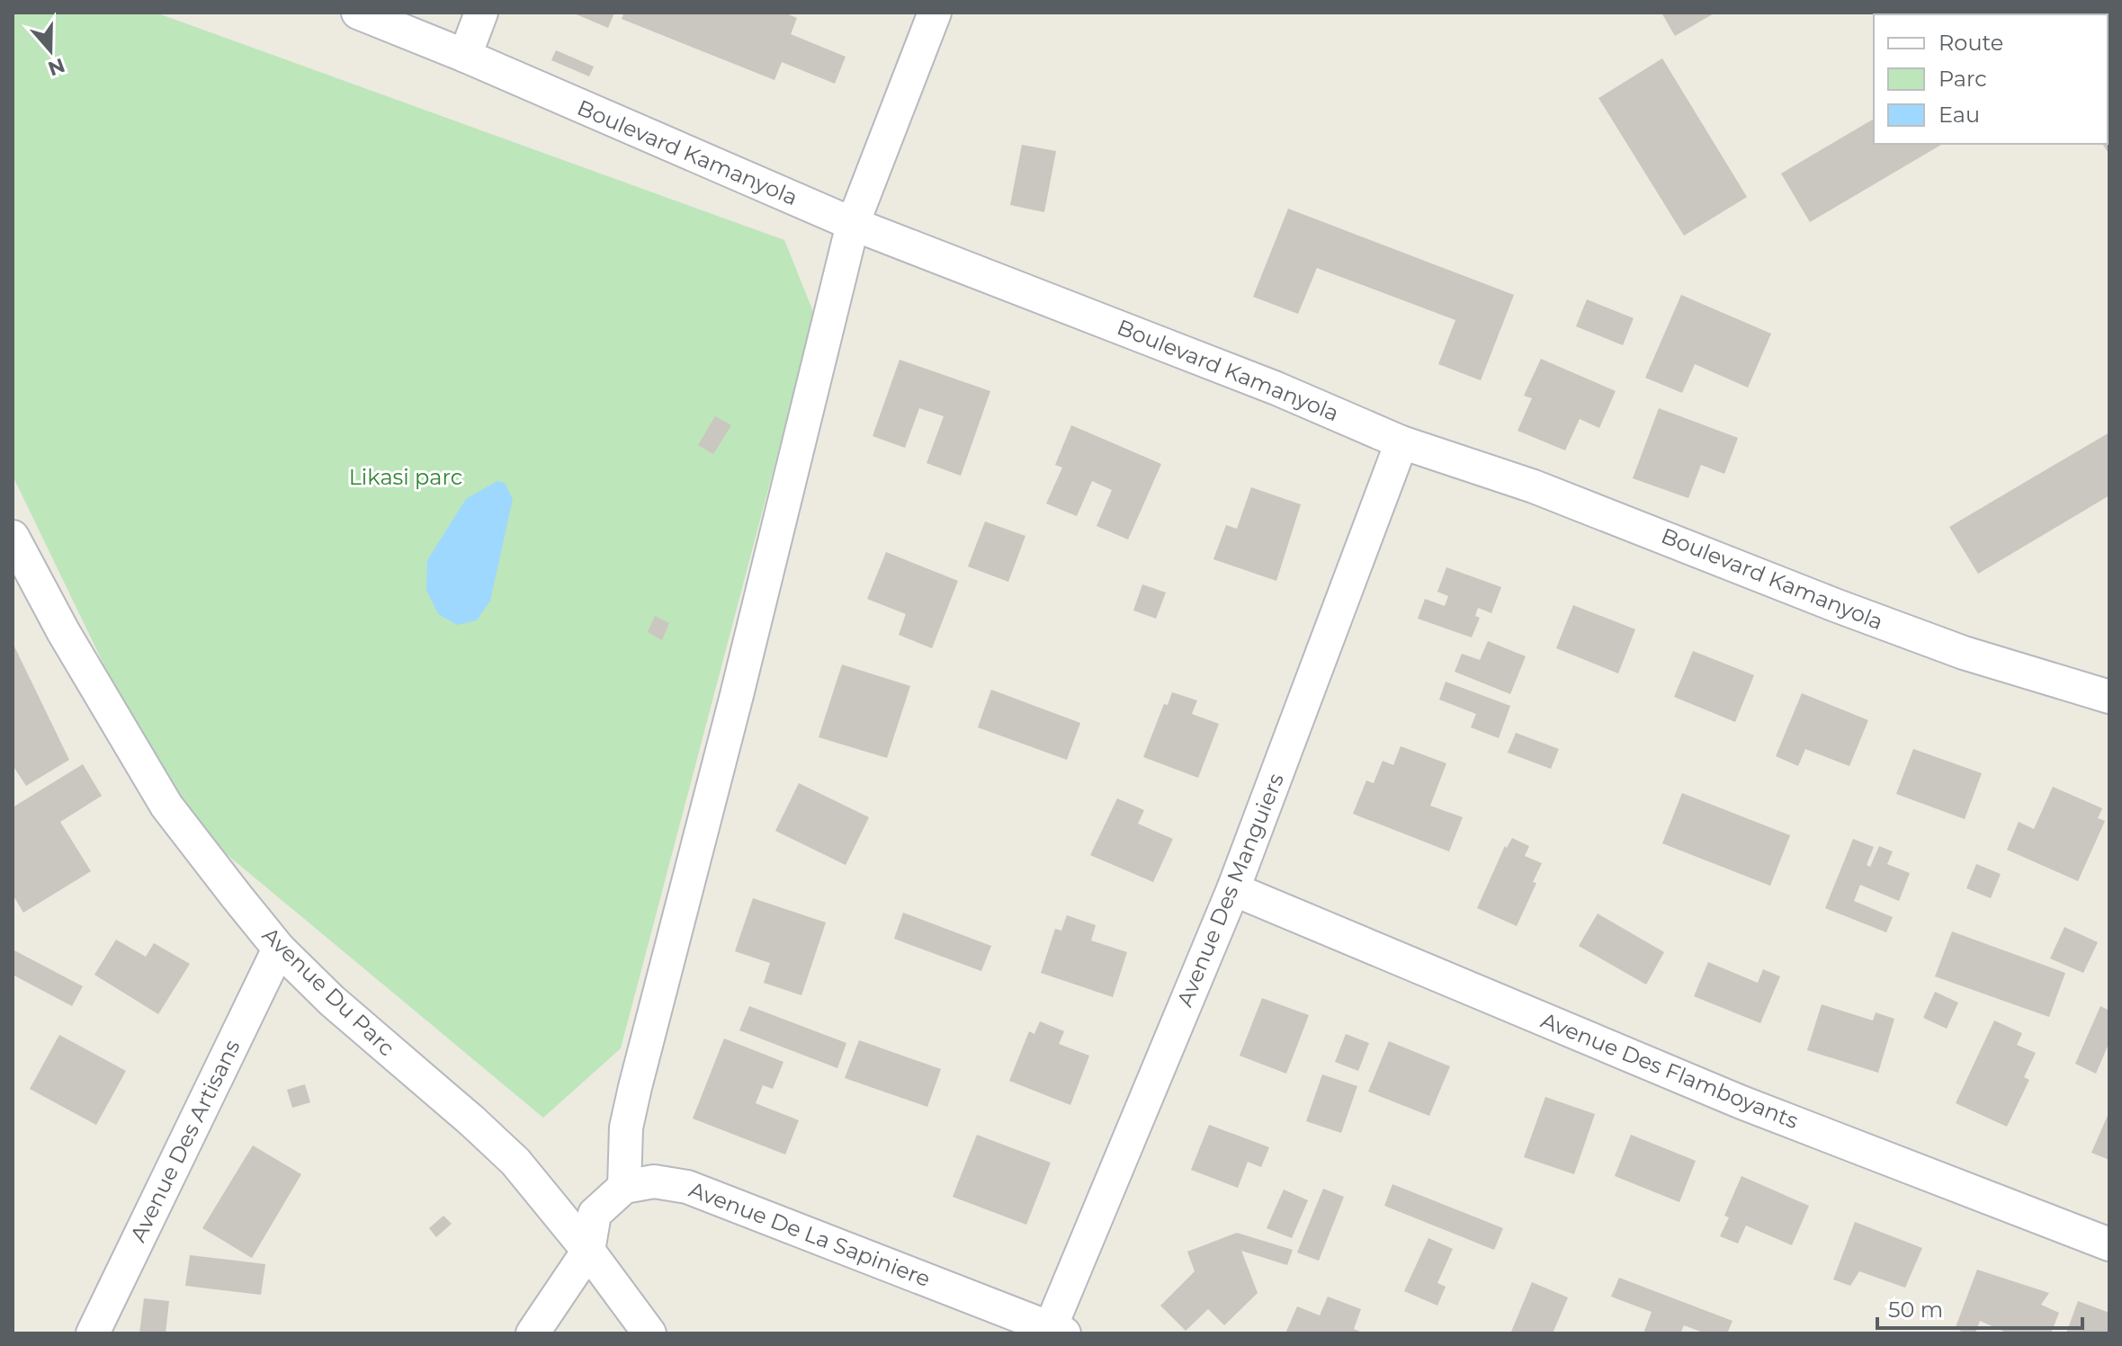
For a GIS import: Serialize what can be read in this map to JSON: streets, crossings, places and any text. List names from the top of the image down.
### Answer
{
  "streets": {
    "street": [
      "Boulevard Kamanyola",
      "Avenue Des Manguiers",
      "Avenue Du Parc",
      "Avenue Des Flamboyants",
      "Avenue Des Artisans",
      "Avenue De La Sapiniere"
    ]
  },
  "crossings": [
    ["Boulevard Kamanyola", "Avenue Des Manguiers"],
    ["Avenue Des Manguiers", "Avenue Des Flamboyants"],
    ["Avenue Des Manguiers", "Avenue De La Sapiniere"],
    ["Avenue Du Parc", "Avenue Des Artisans"]
  ],
  "parks": ["Likasi parc"],
  "legend": ["Route", "Parc", "Eau"],
  "scale_bar": "50 m",
  "north": "bottom"
}
